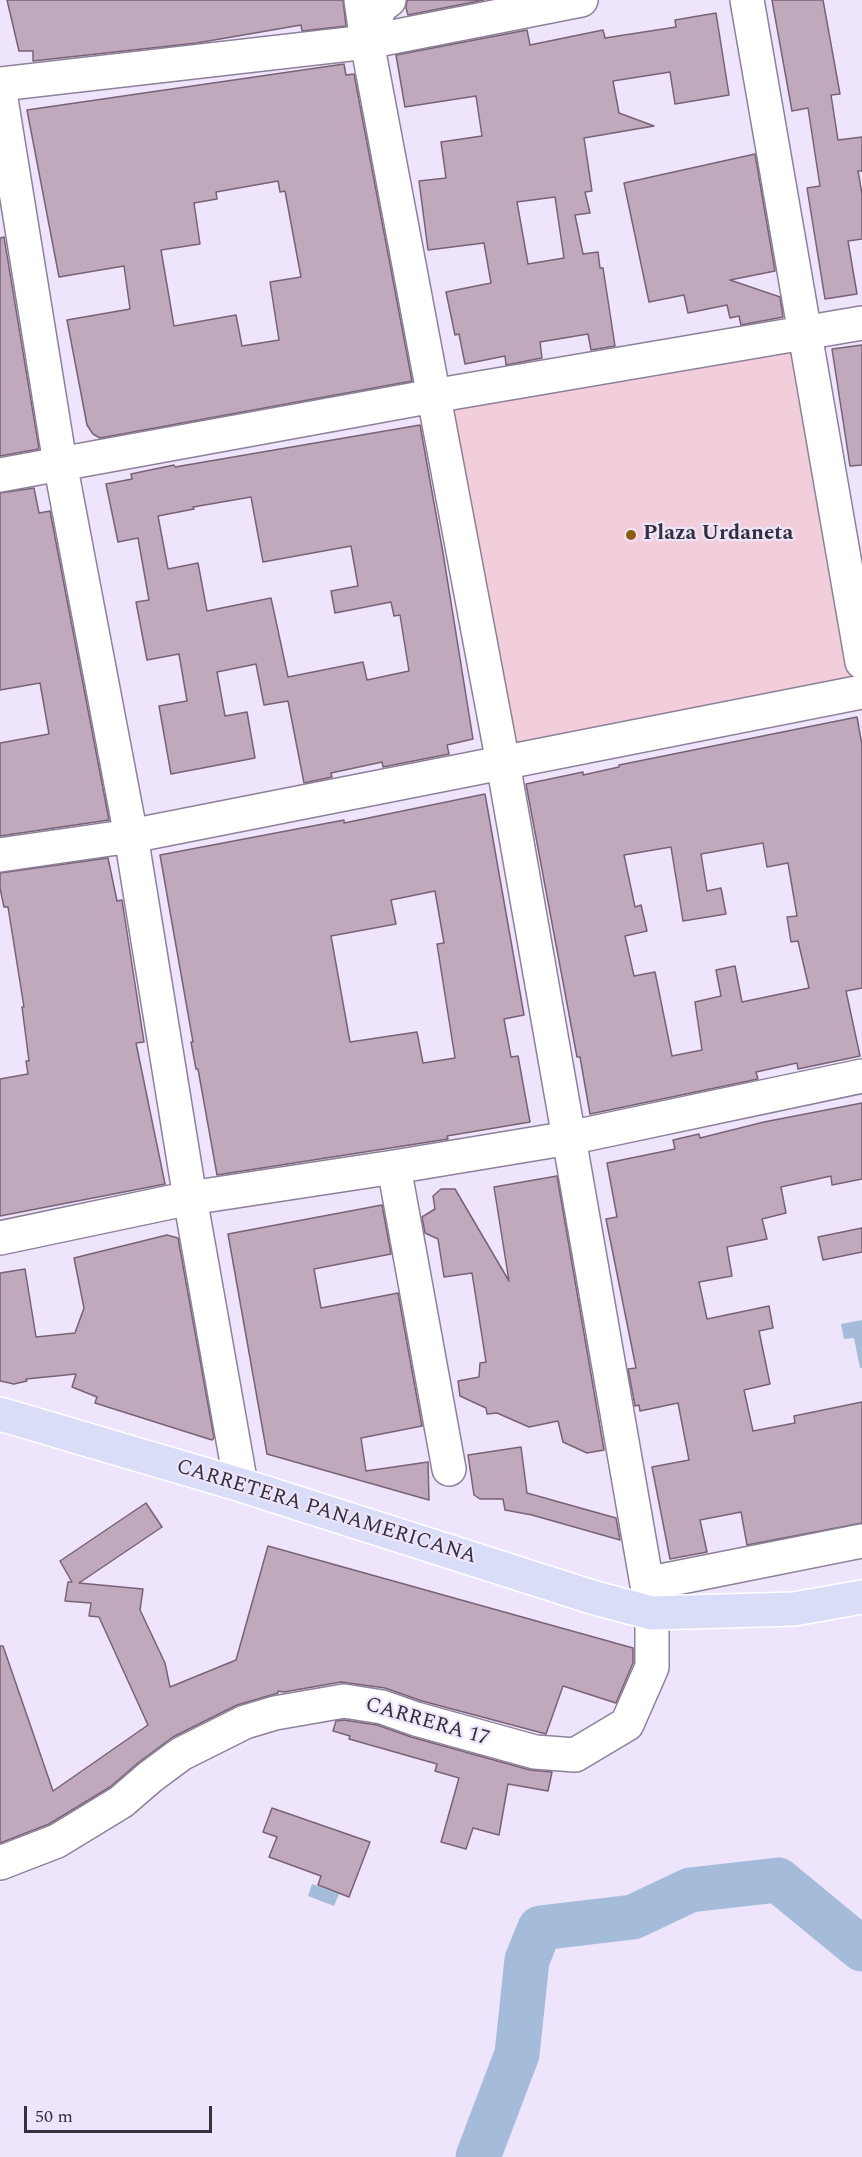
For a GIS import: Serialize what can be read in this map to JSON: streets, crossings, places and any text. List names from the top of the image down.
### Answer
{
  "streets": {
    "main road": ["CARRETERA PANAMERICANA"],
    "street": ["CARRERA 17"]
  },
  "crossings": [
    ["CARRETERA PANAMERICANA", "CARRERA 17"]
  ],
  "places": ["Plaza Urdaneta"],
  "scale_bar": "50 m"
}
